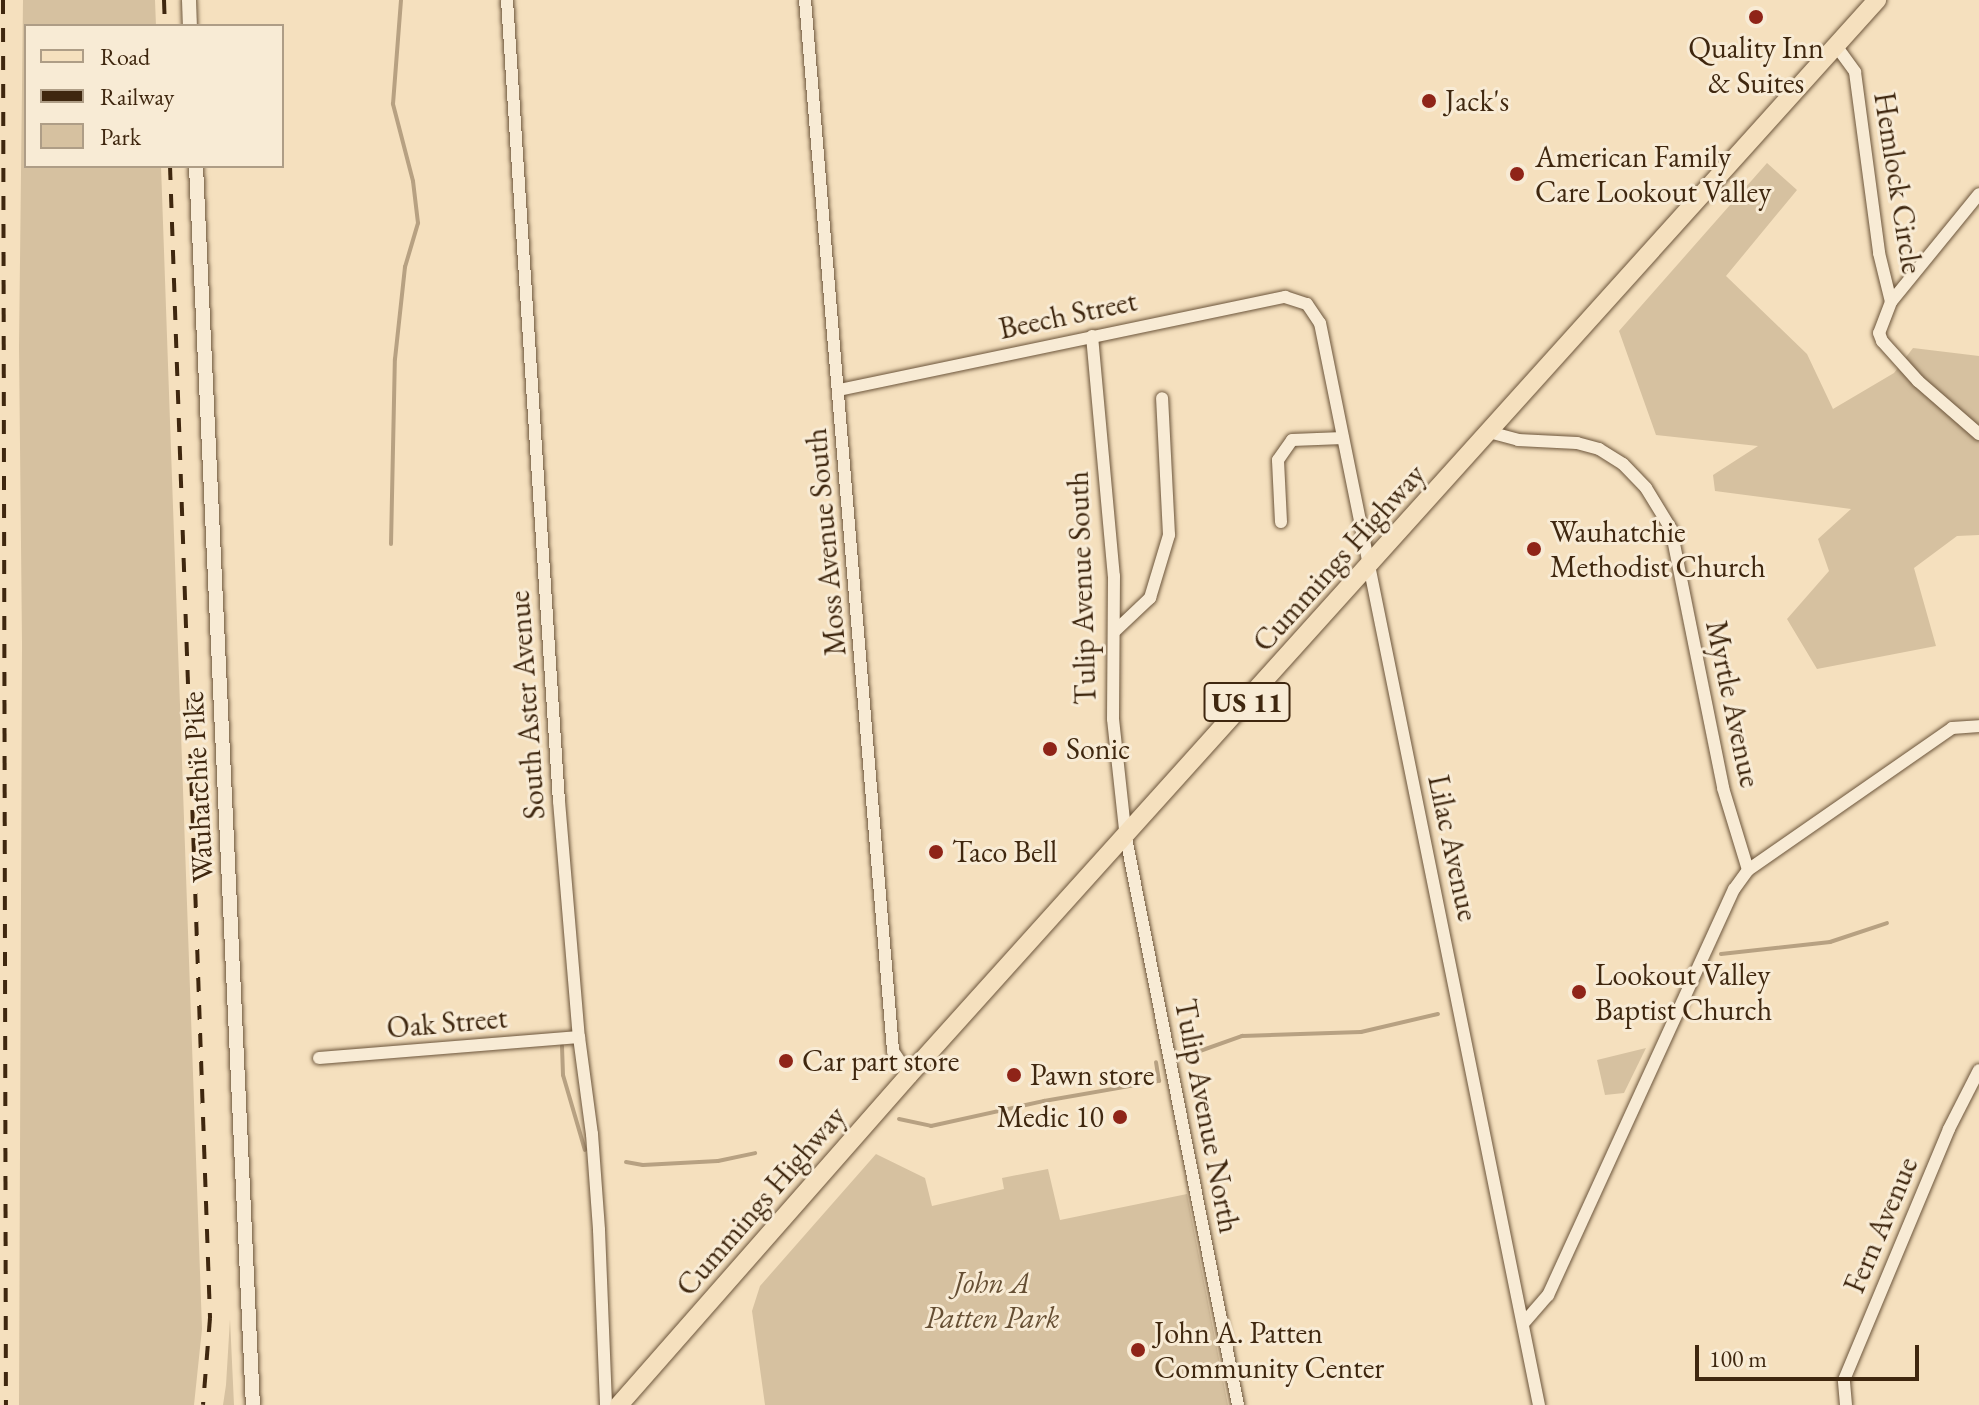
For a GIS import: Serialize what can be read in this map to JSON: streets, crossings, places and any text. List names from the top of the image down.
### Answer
{
  "streets": {
    "main road": ["Cummings Highway", "US 11"],
    "street": [
      "Hemlock Circle",
      "Beech Street",
      "Moss Avenue South",
      "Tulip Avenue South",
      "Myrtle Avenue",
      "South Aster Avenue",
      "Wauhatchie Pike",
      "Lilac Avenue",
      "Oak Street",
      "Tulip Avenue North",
      "Fern Avenue"
    ]
  },
  "crossings": [
    ["Hemlock Circle", "Cummings Highway"],
    ["Beech Street", "Moss Avenue South"],
    ["Beech Street", "Tulip Avenue South"],
    ["Beech Street", "Lilac Avenue"],
    ["Moss Avenue South", "Cummings Highway"],
    ["Cummings Highway", "Tulip Avenue South"],
    ["Cummings Highway", "Myrtle Avenue"],
    ["Cummings Highway", "Lilac Avenue"],
    ["Cummings Highway", "Tulip Avenue North"],
    ["Tulip Avenue South", "Tulip Avenue North"],
    ["South Aster Avenue", "Oak Street"]
  ],
  "parks": ["John A Patten Park"],
  "places": [
    "Quality Inn & Suites",
    "Jack's",
    "American Family Care Lookout Valley",
    "Wauhatchie Methodist Church",
    "Sonic",
    "Taco Bell",
    "Lookout Valley Baptist Church",
    "Car part store",
    "Pawn store",
    "Medic 10",
    "John A. Patten Community Center"
  ],
  "legend": ["Road", "Railway", "Park"],
  "scale_bar": "100 m"
}
